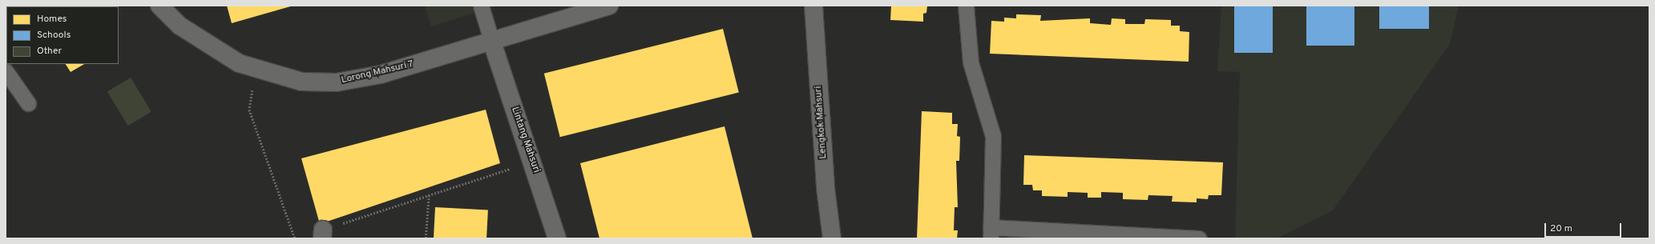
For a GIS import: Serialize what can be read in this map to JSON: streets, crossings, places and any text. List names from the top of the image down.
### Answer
{
  "streets": {
    "street": ["Lorong Mahsuri 7", "Lengkok Mahsuri", "Lintang Mahsuri"]
  },
  "crossings": [
    ["Lorong Mahsuri 7", "Lintang Mahsuri"]
  ],
  "legend": ["Homes", "Schools", "Other"],
  "scale_bar": "20 m"
}
